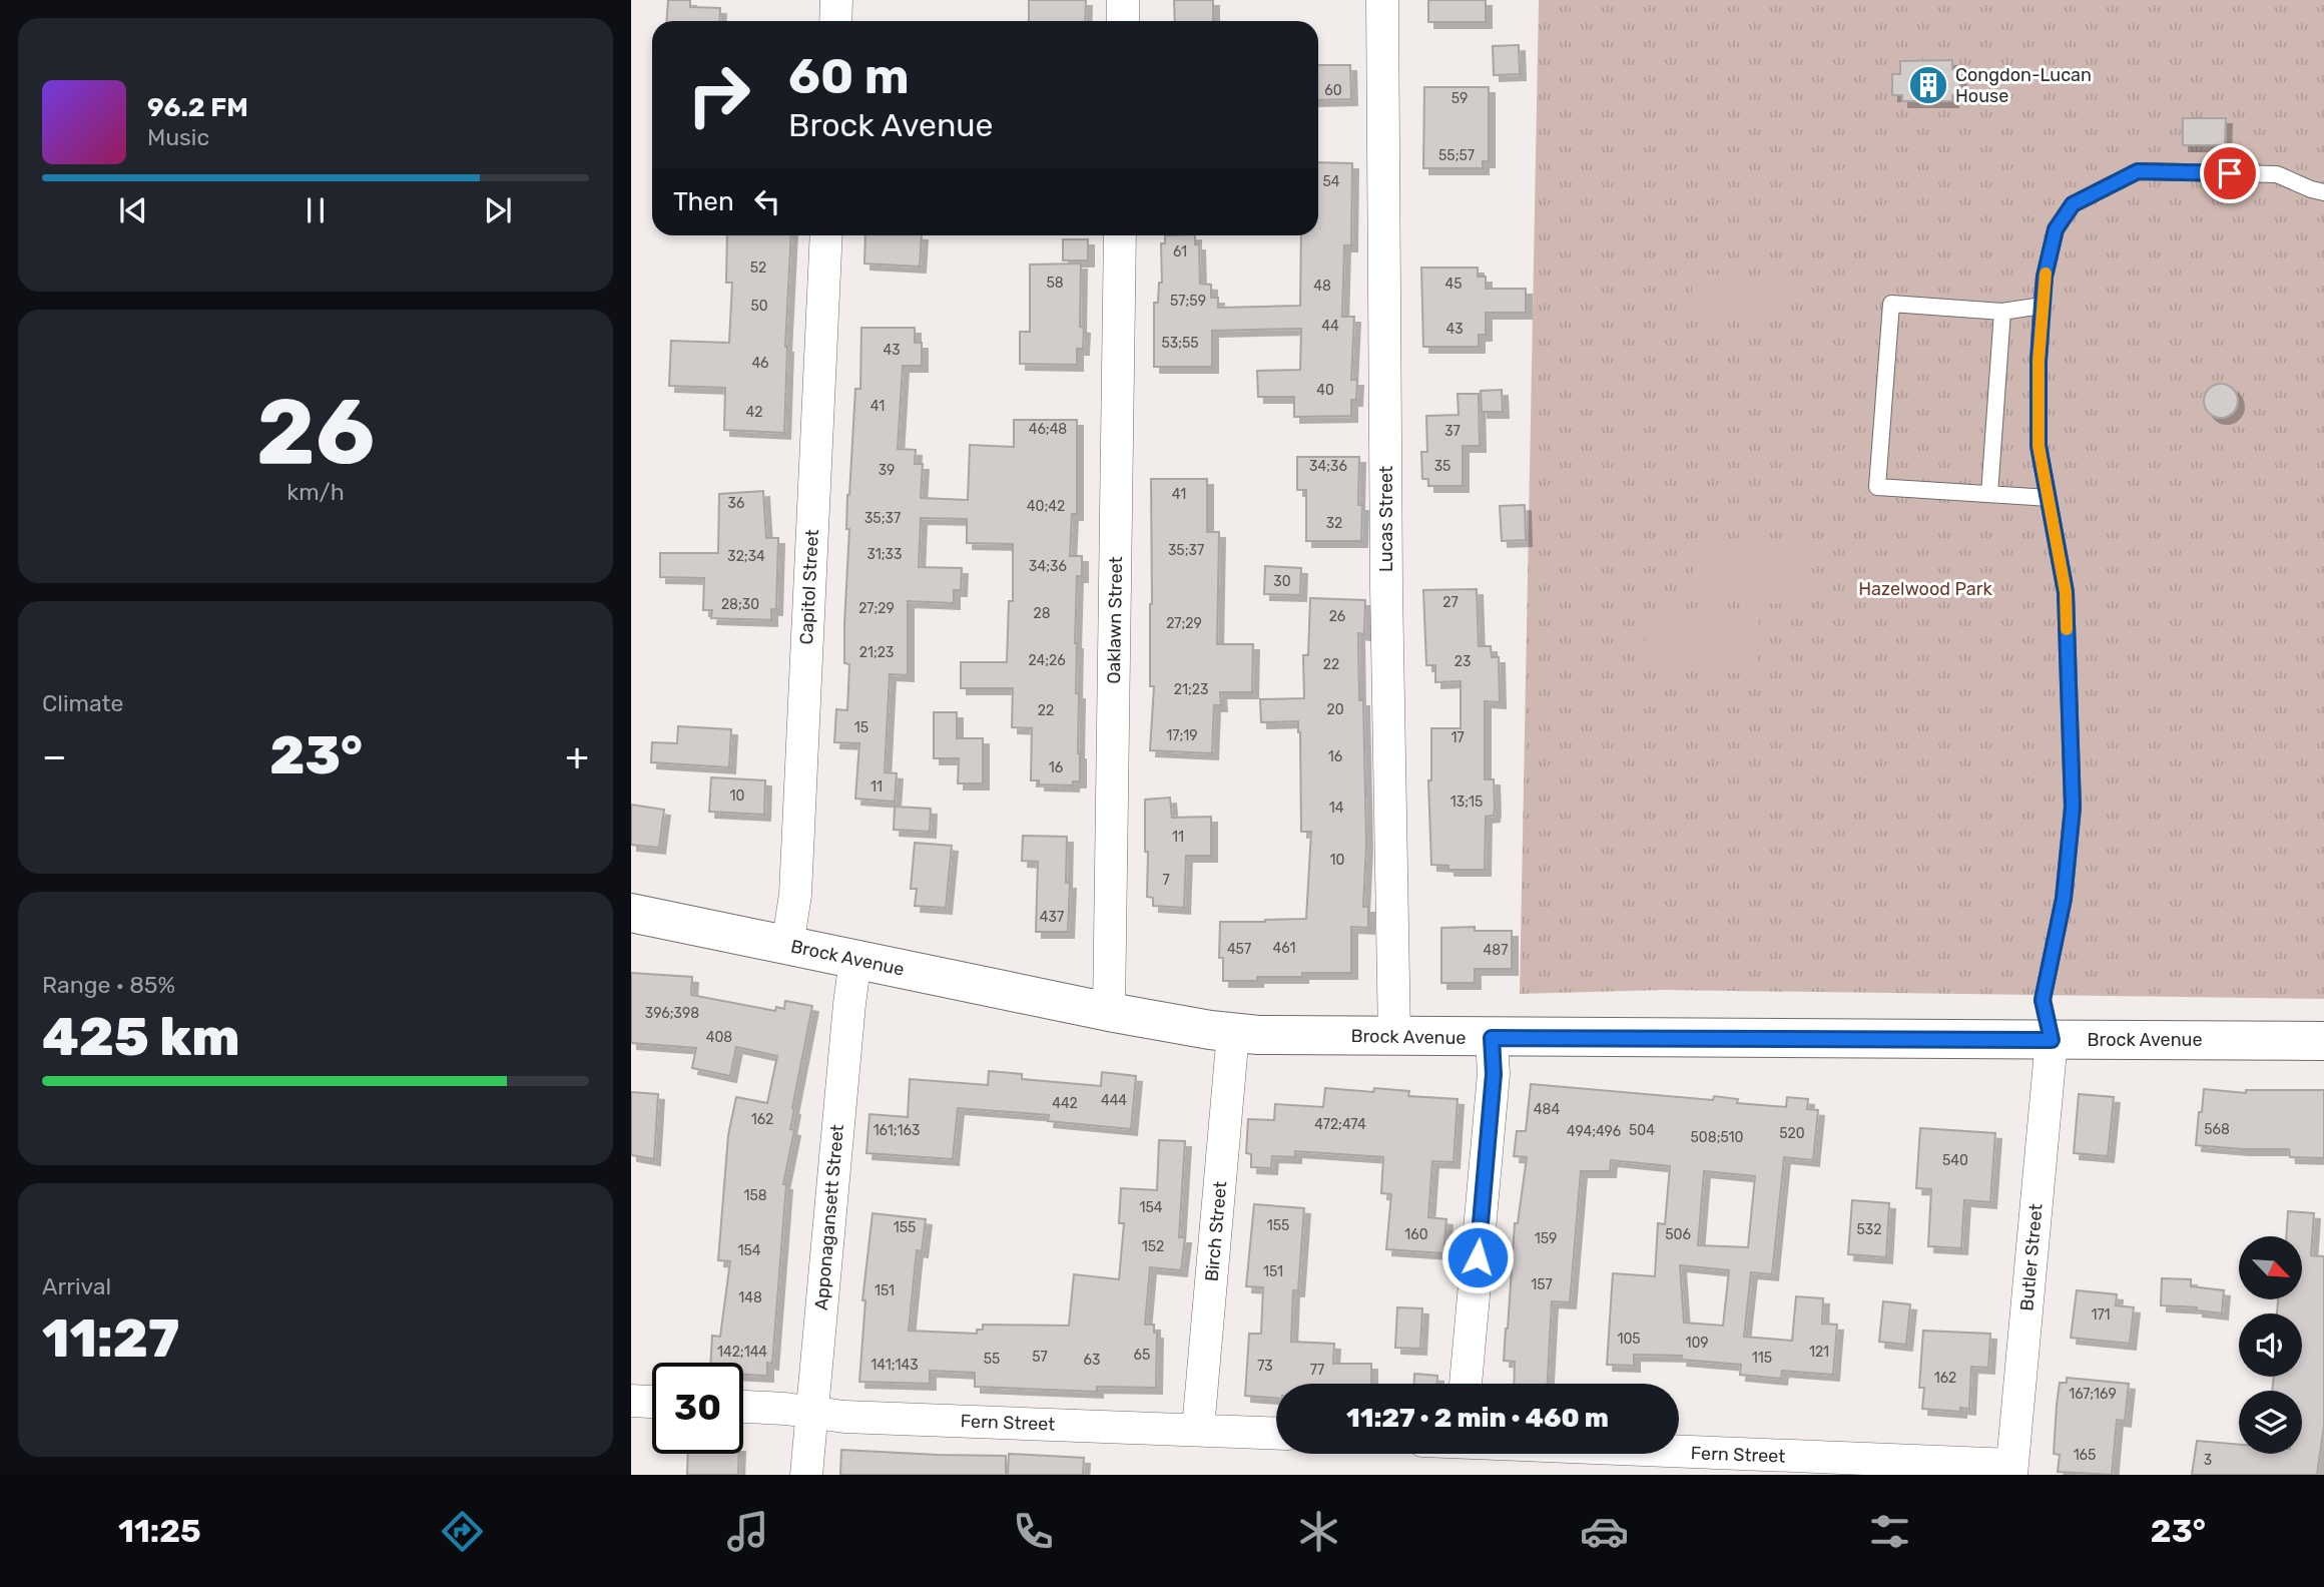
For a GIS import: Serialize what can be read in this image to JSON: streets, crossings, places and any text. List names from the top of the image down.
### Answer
{
  "streets": {
    "main road": ["Brock Avenue"],
    "street": [
      "Lucas Street",
      "Capitol Street",
      "Oaklawn Street",
      "Apponagansett Street",
      "Birch Street",
      "Butler Street",
      "Fern Street"
    ]
  },
  "crossings": [
    ["Lucas Street", "Brock Avenue"],
    ["Capitol Street", "Brock Avenue"],
    ["Oaklawn Street", "Brock Avenue"],
    ["Brock Avenue", "Apponagansett Street"],
    ["Brock Avenue", "Birch Street"],
    ["Brock Avenue", "Butler Street"],
    ["Apponagansett Street", "Fern Street"],
    ["Birch Street", "Fern Street"],
    ["Butler Street", "Fern Street"]
  ],
  "parks": ["Hazelwood Park"],
  "places": {
    "building": ["Congdon-Lucan House"]
  },
  "house_numbers": [
    "60",
    "59",
    "55;57",
    "54",
    "61",
    "52",
    "58",
    "45",
    "48",
    "57;59",
    "50",
    "44",
    "43",
    "53;55",
    "43",
    "46",
    "40",
    "41",
    "42",
    "46;48",
    "37",
    "34;36",
    "35",
    "39",
    "41",
    "36",
    "40;42",
    "35;37",
    "32",
    "35;37",
    "31;33",
    "32;34",
    "34;36",
    "30",
    "27",
    "28;30",
    "27;29",
    "28",
    "26",
    "27;29",
    "21;23",
    "24;26",
    "23",
    "22",
    "21;23",
    "20",
    "22",
    "15",
    "17;19",
    "17",
    "16",
    "16",
    "11",
    "10",
    "13;15",
    "14",
    "11",
    "10",
    "7",
    "437",
    "461",
    "457",
    "487",
    "396;398",
    "408",
    "444",
    "442",
    "484",
    "162",
    "472;474",
    "568",
    "161;163",
    "504",
    "494;496",
    "520",
    "508;510",
    "540",
    "158",
    "154",
    "155",
    "155",
    "532",
    "160",
    "506",
    "159",
    "152",
    "154",
    "151",
    "157",
    "151",
    "148",
    "171",
    "105",
    "109",
    "142;144",
    "121",
    "65",
    "57",
    "115",
    "55",
    "63",
    "141;143",
    "73",
    "77",
    "162",
    "167;169",
    "165",
    "3"
  ],
  "north": "bottom right",
  "page": {
    "turn": ["60 m", "Brock Avenue"],
    "song": ["96.2 FM", "Music"],
    "then": "Then",
    "tile": [
      ["26", "km/h"],
      "Climate",
      ["Range · 85%", "425 km"],
      ["Arrival", "11:27"]
    ],
    "heat": ["−", "23°", "+"],
    "limit": "30",
    "trip": "11:27 · 2 min · 460 m",
    "tabs": ["11:25", "23°"]
  }
}
